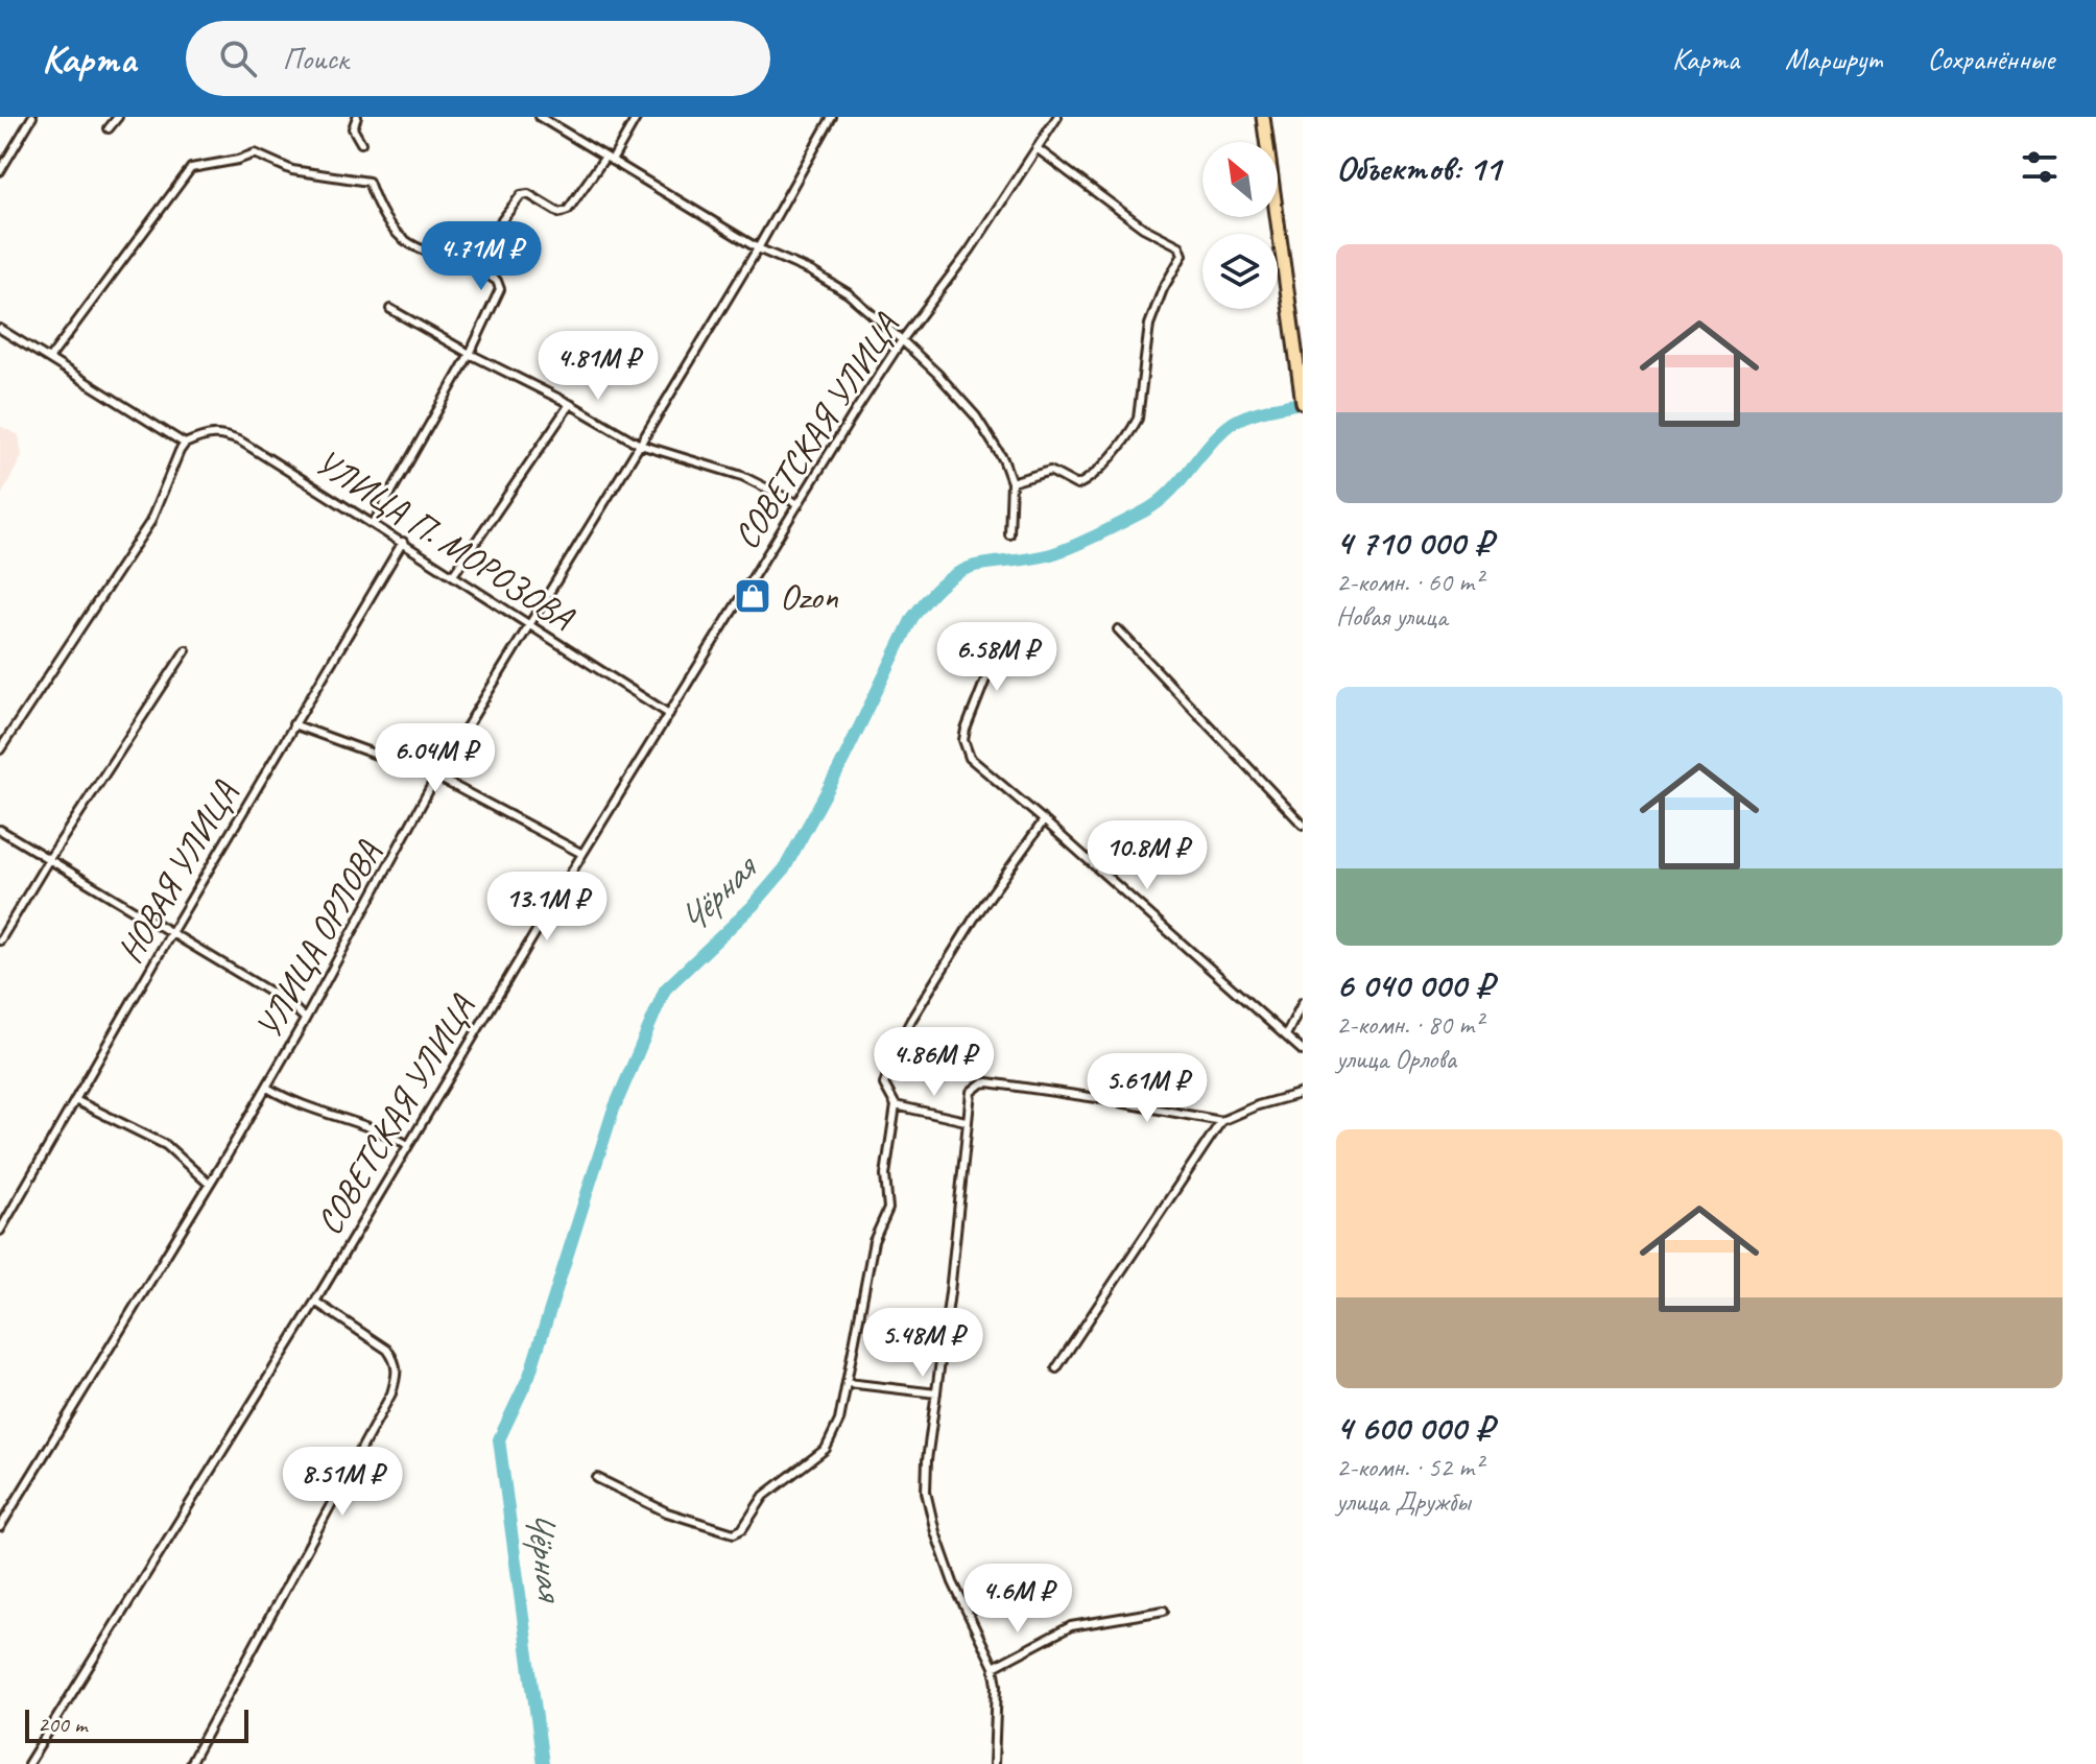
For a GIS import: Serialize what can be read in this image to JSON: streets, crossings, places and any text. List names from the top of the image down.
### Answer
{
  "streets": {
    "street": [
      "СОВЕТСКАЯ УЛИЦА",
      "УЛИЦА П. МОРОЗОВА",
      "НОВАЯ УЛИЦА",
      "УЛИЦА ОРЛОВА"
    ]
  },
  "crossings": [
    ["СОВЕТСКАЯ УЛИЦА", "УЛИЦА П. МОРОЗОВА"],
    ["УЛИЦА П. МОРОЗОВА", "НОВАЯ УЛИЦА"],
    ["УЛИЦА П. МОРОЗОВА", "УЛИЦА ОРЛОВА"]
  ],
  "water": ["Чёрная"],
  "places": {
    "shop": ["Ozon"]
  },
  "scale_bar": "200 m",
  "north": "top left",
  "page": {
    "header": "Карта",
    "search": "Поиск",
    "nav": ["Карта", "Маршрут", "Сохранённые"],
    "heading": "Объектов: 11",
    "list": [
      {
        "name": "4 710 000 ₽",
        "note": "2-комн. · 60 m² · Новая улица"
      },
      {
        "name": "6 040 000 ₽",
        "note": "2-комн. · 80 m² · улица Орлова"
      },
      {
        "name": "4 600 000 ₽",
        "note": "2-комн. · 52 m² · улица Дружбы"
      }
    ],
    "price": [
      "4.71M ₽",
      "4.81M ₽",
      "6.58M ₽",
      "6.04M ₽",
      "10.8M ₽",
      "13.1M ₽",
      "4.86M ₽",
      "5.61M ₽",
      "5.48M ₽",
      "8.51M ₽",
      "4.6M ₽"
    ],
    "scale": "200 m"
  }
}
